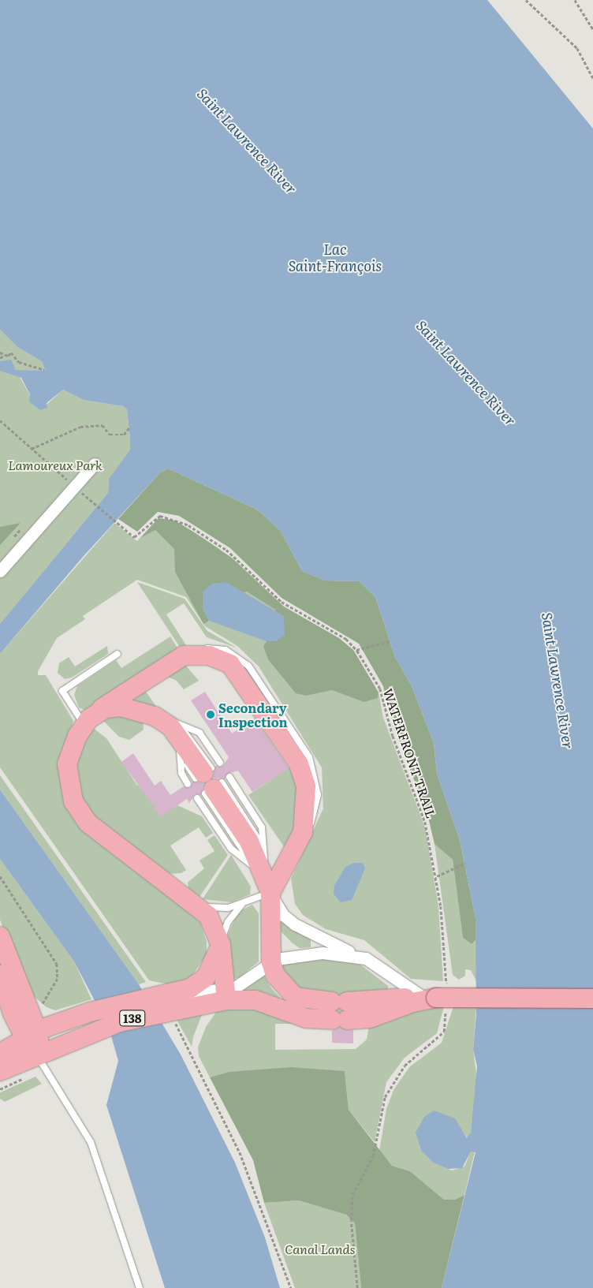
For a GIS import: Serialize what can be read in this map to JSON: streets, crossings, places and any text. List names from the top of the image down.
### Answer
{
  "streets": {
    "main road": ["138"],
    "path": ["WATERFRONT TRAIL"]
  },
  "water": ["Saint Lawrence River", "Lac Saint-François"],
  "parks": ["Lamoureux Park", "Canal Lands"],
  "places": ["Secondary Inspection"]
}
